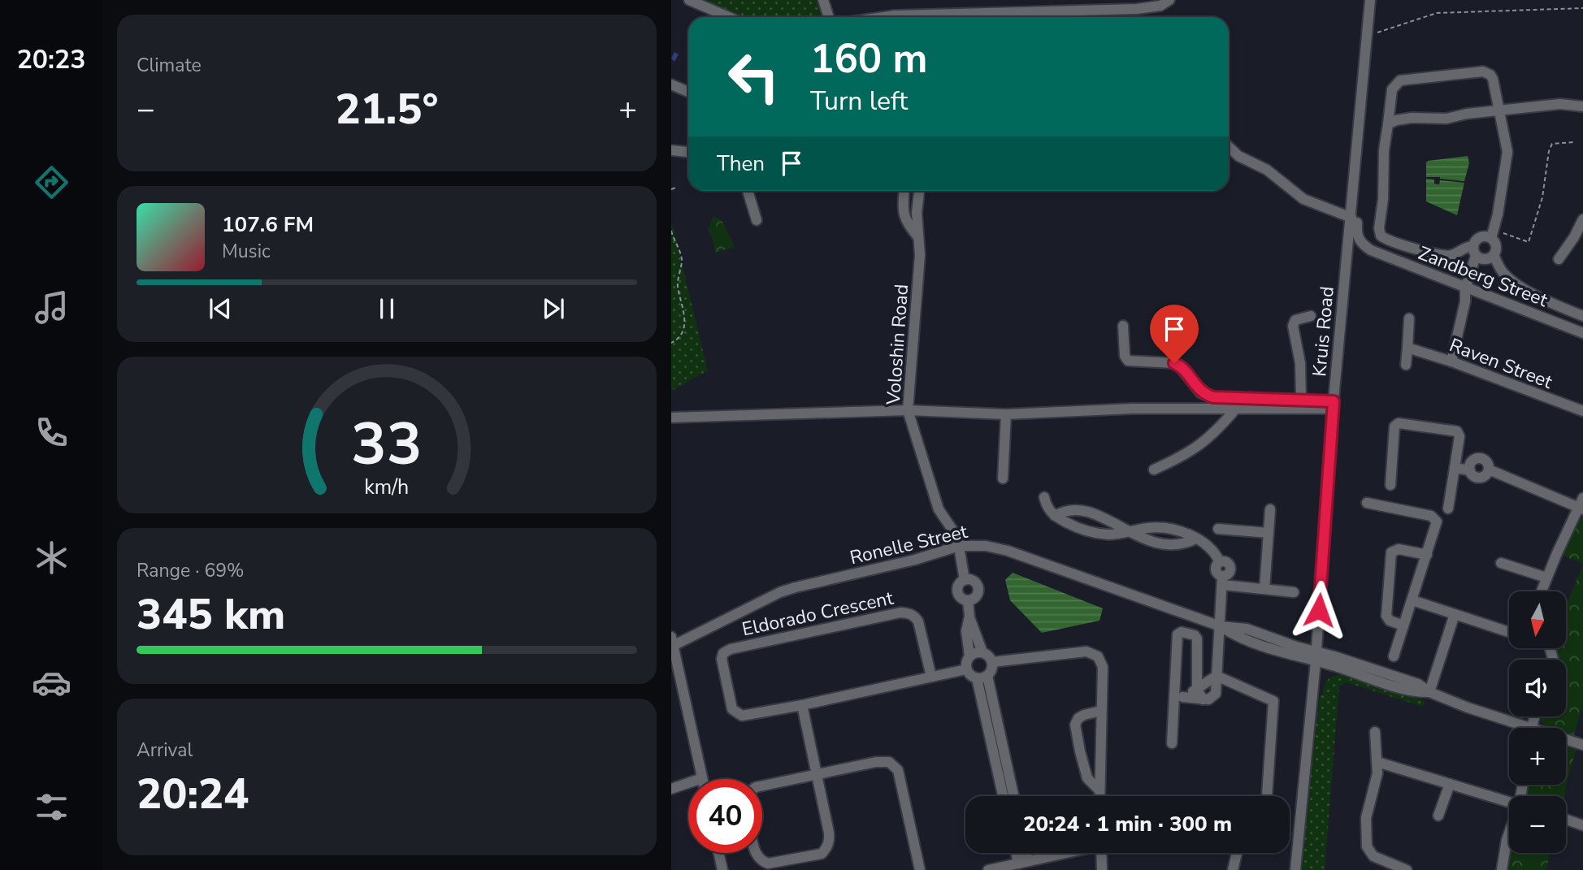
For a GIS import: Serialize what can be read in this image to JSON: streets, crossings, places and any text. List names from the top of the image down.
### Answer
{
  "streets": {
    "street": [
      "Zandberg Street",
      "Kruis Road",
      "Voloshin Road",
      "Raven Street",
      "Ronelle Street",
      "Eldorado Crescent"
    ]
  },
  "crossings": [
    ["Kruis Road", "Ronelle Street"],
    ["Voloshin Road", "Ronelle Street"]
  ],
  "north": "bottom",
  "page": {
    "tabs": "20:23",
    "tile": [
      "Climate",
      ["Range · 69%", "345 km"],
      ["Arrival", "20:24"]
    ],
    "turn": ["160 m", "Turn left"],
    "heat": ["−", "21.5°", "+"],
    "then": "Then",
    "song": ["107.6 FM", "Music"],
    "map_buttons": ["+", "−"],
    "limit": "40",
    "trip": "20:24 · 1 min · 300 m",
    "gauge": ["33", "km/h"]
  }
}
